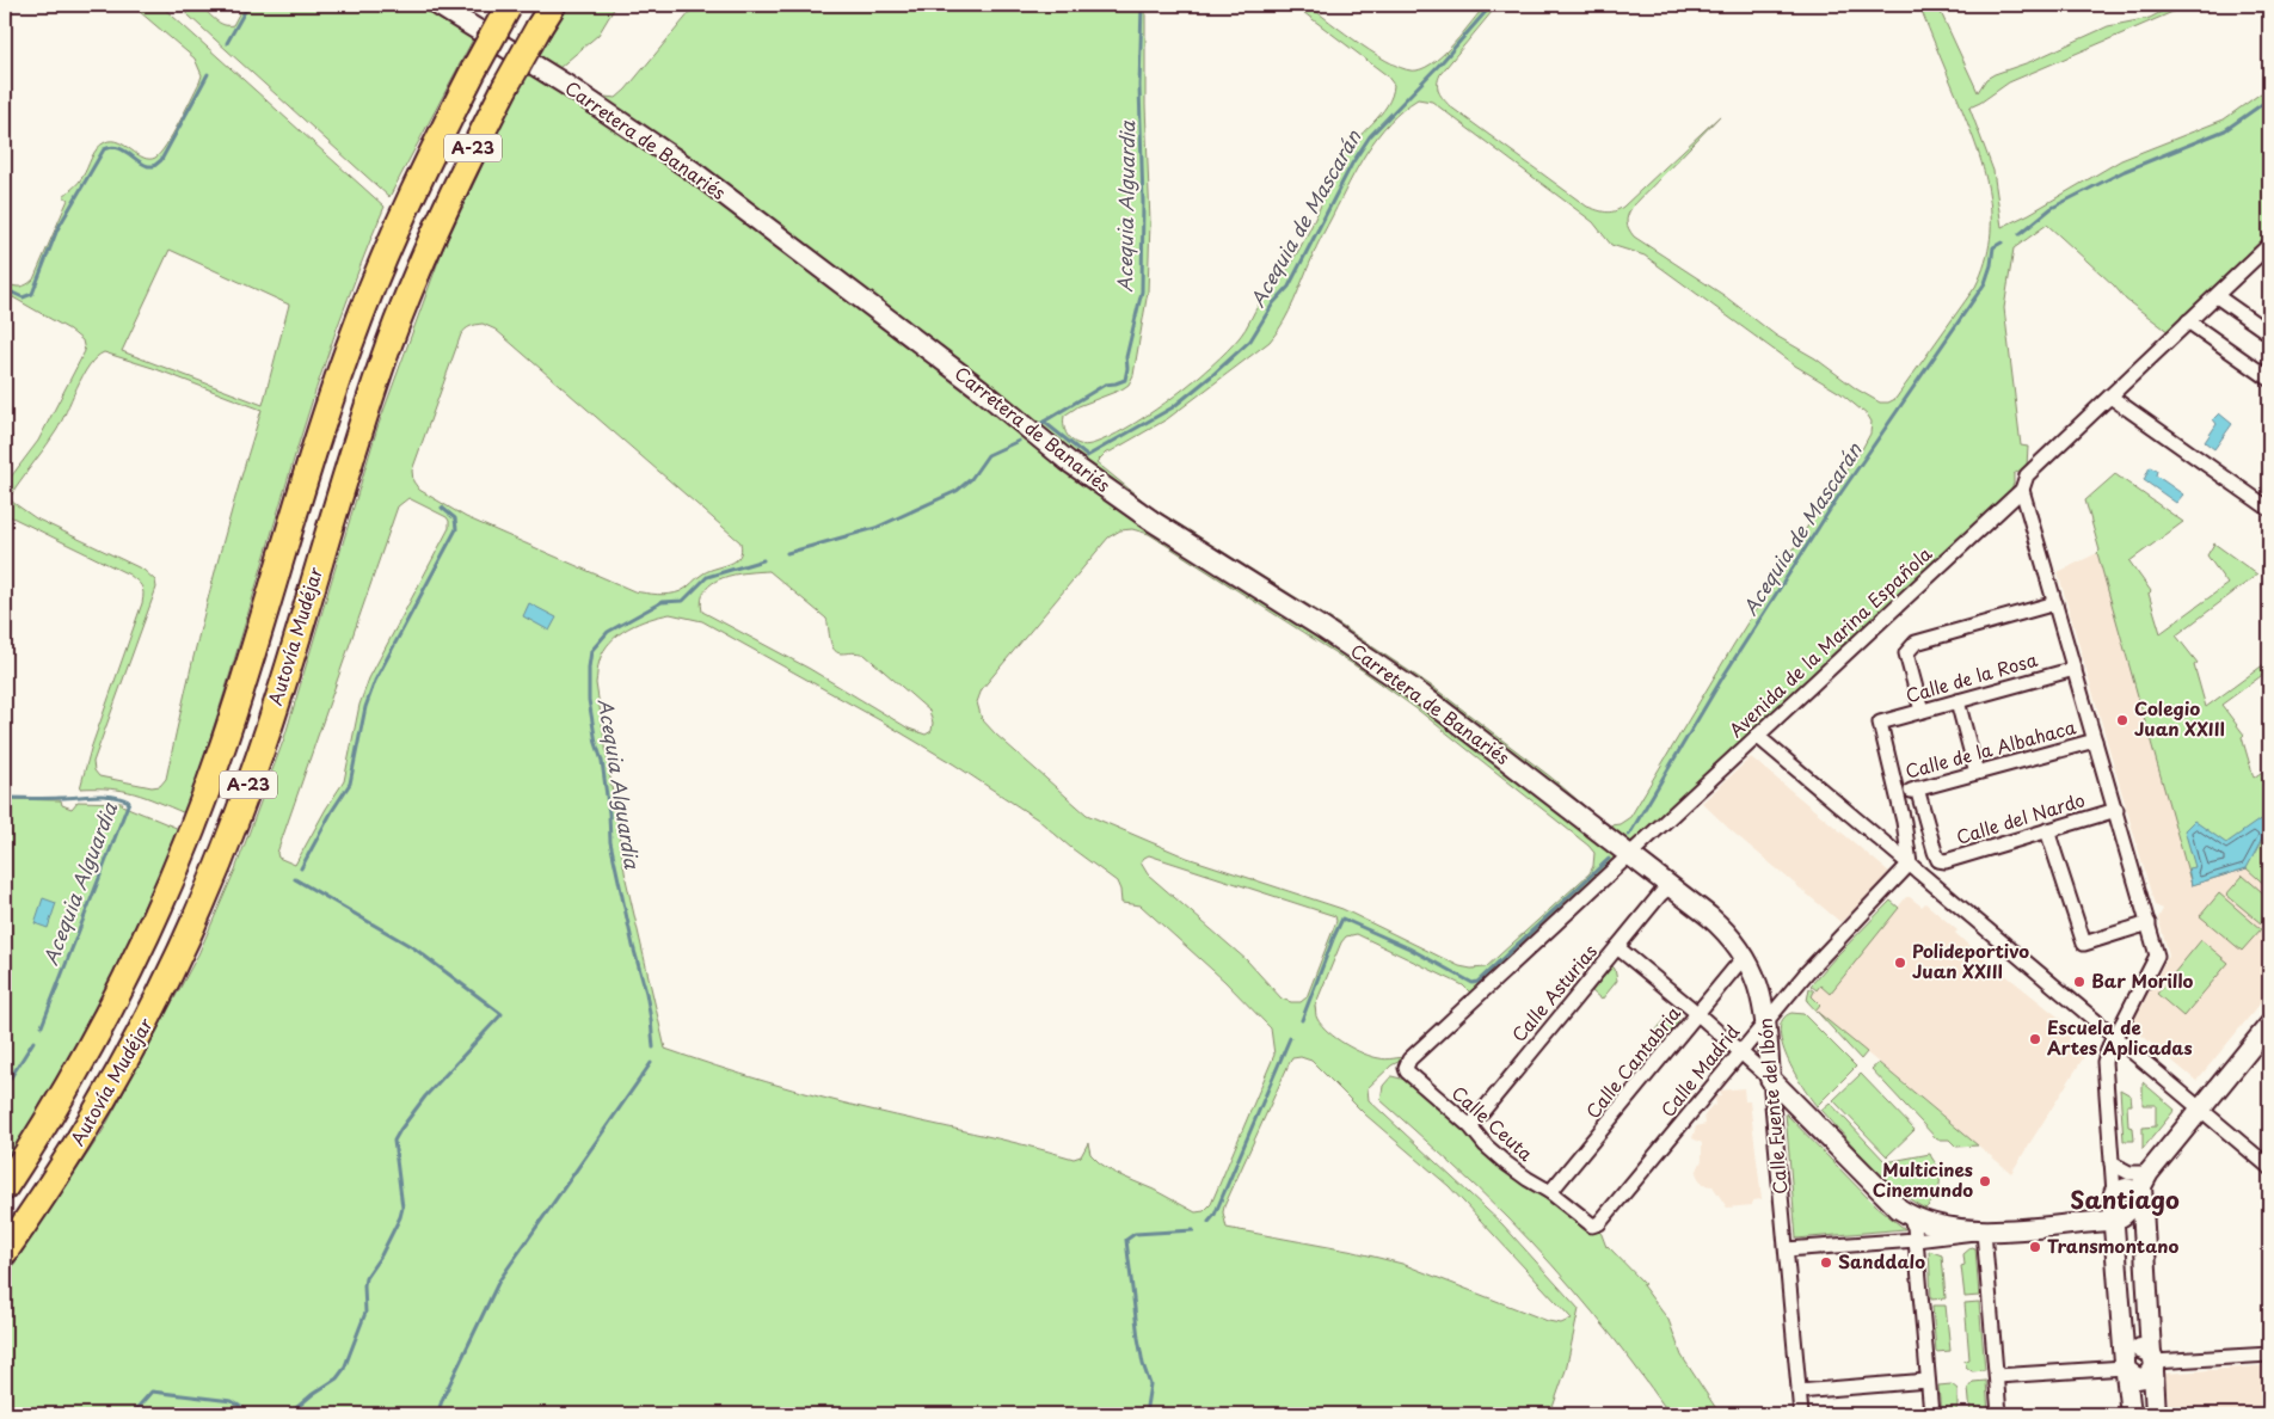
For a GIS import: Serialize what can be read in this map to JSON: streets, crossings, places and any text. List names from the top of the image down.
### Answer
{
  "streets": {
    "highway": ["A-23", "Autovía Mudéjar"],
    "street": [
      "Carretera de Banariés",
      "Avenida de la Marina Española",
      "Calle de la Rosa",
      "Calle de la Albahaca",
      "Calle del Nardo",
      "Calle Asturias",
      "Calle Cantabria",
      "Calle Madrid",
      "Calle Fuente del Ibón",
      "Calle Ceuta"
    ]
  },
  "crossings": [
    ["Carretera de Banariés", "Avenida de la Marina Española"],
    ["Carretera de Banariés", "Calle Fuente del Ibón"],
    ["Avenida de la Marina Española", "Calle Fuente del Ibón"],
    ["Avenida de la Marina Española", "Calle Ceuta"],
    ["Calle de la Rosa", "Calle de la Albahaca"],
    ["Calle de la Albahaca", "Calle del Nardo"],
    ["Calle de la Albahaca", "Calle Madrid"],
    ["Calle Asturias", "Calle Fuente del Ibón"],
    ["Calle Asturias", "Calle Ceuta"],
    ["Calle Cantabria", "Calle Fuente del Ibón"],
    ["Calle Cantabria", "Calle Ceuta"],
    ["Calle Madrid", "Calle Fuente del Ibón"],
    ["Calle Madrid", "Calle Ceuta"]
  ],
  "districts": ["Santiago"],
  "water": ["Acequia Alguardia", "Acequia de Mascarán"],
  "places": [
    "Colegio Juan XXIII",
    "Polideportivo Juan XXIII",
    "Bar Morillo",
    "Escuela de Artes Aplicadas",
    "Multicines Cinemundo",
    "Transmontano",
    "Sanddalo"
  ]
}
